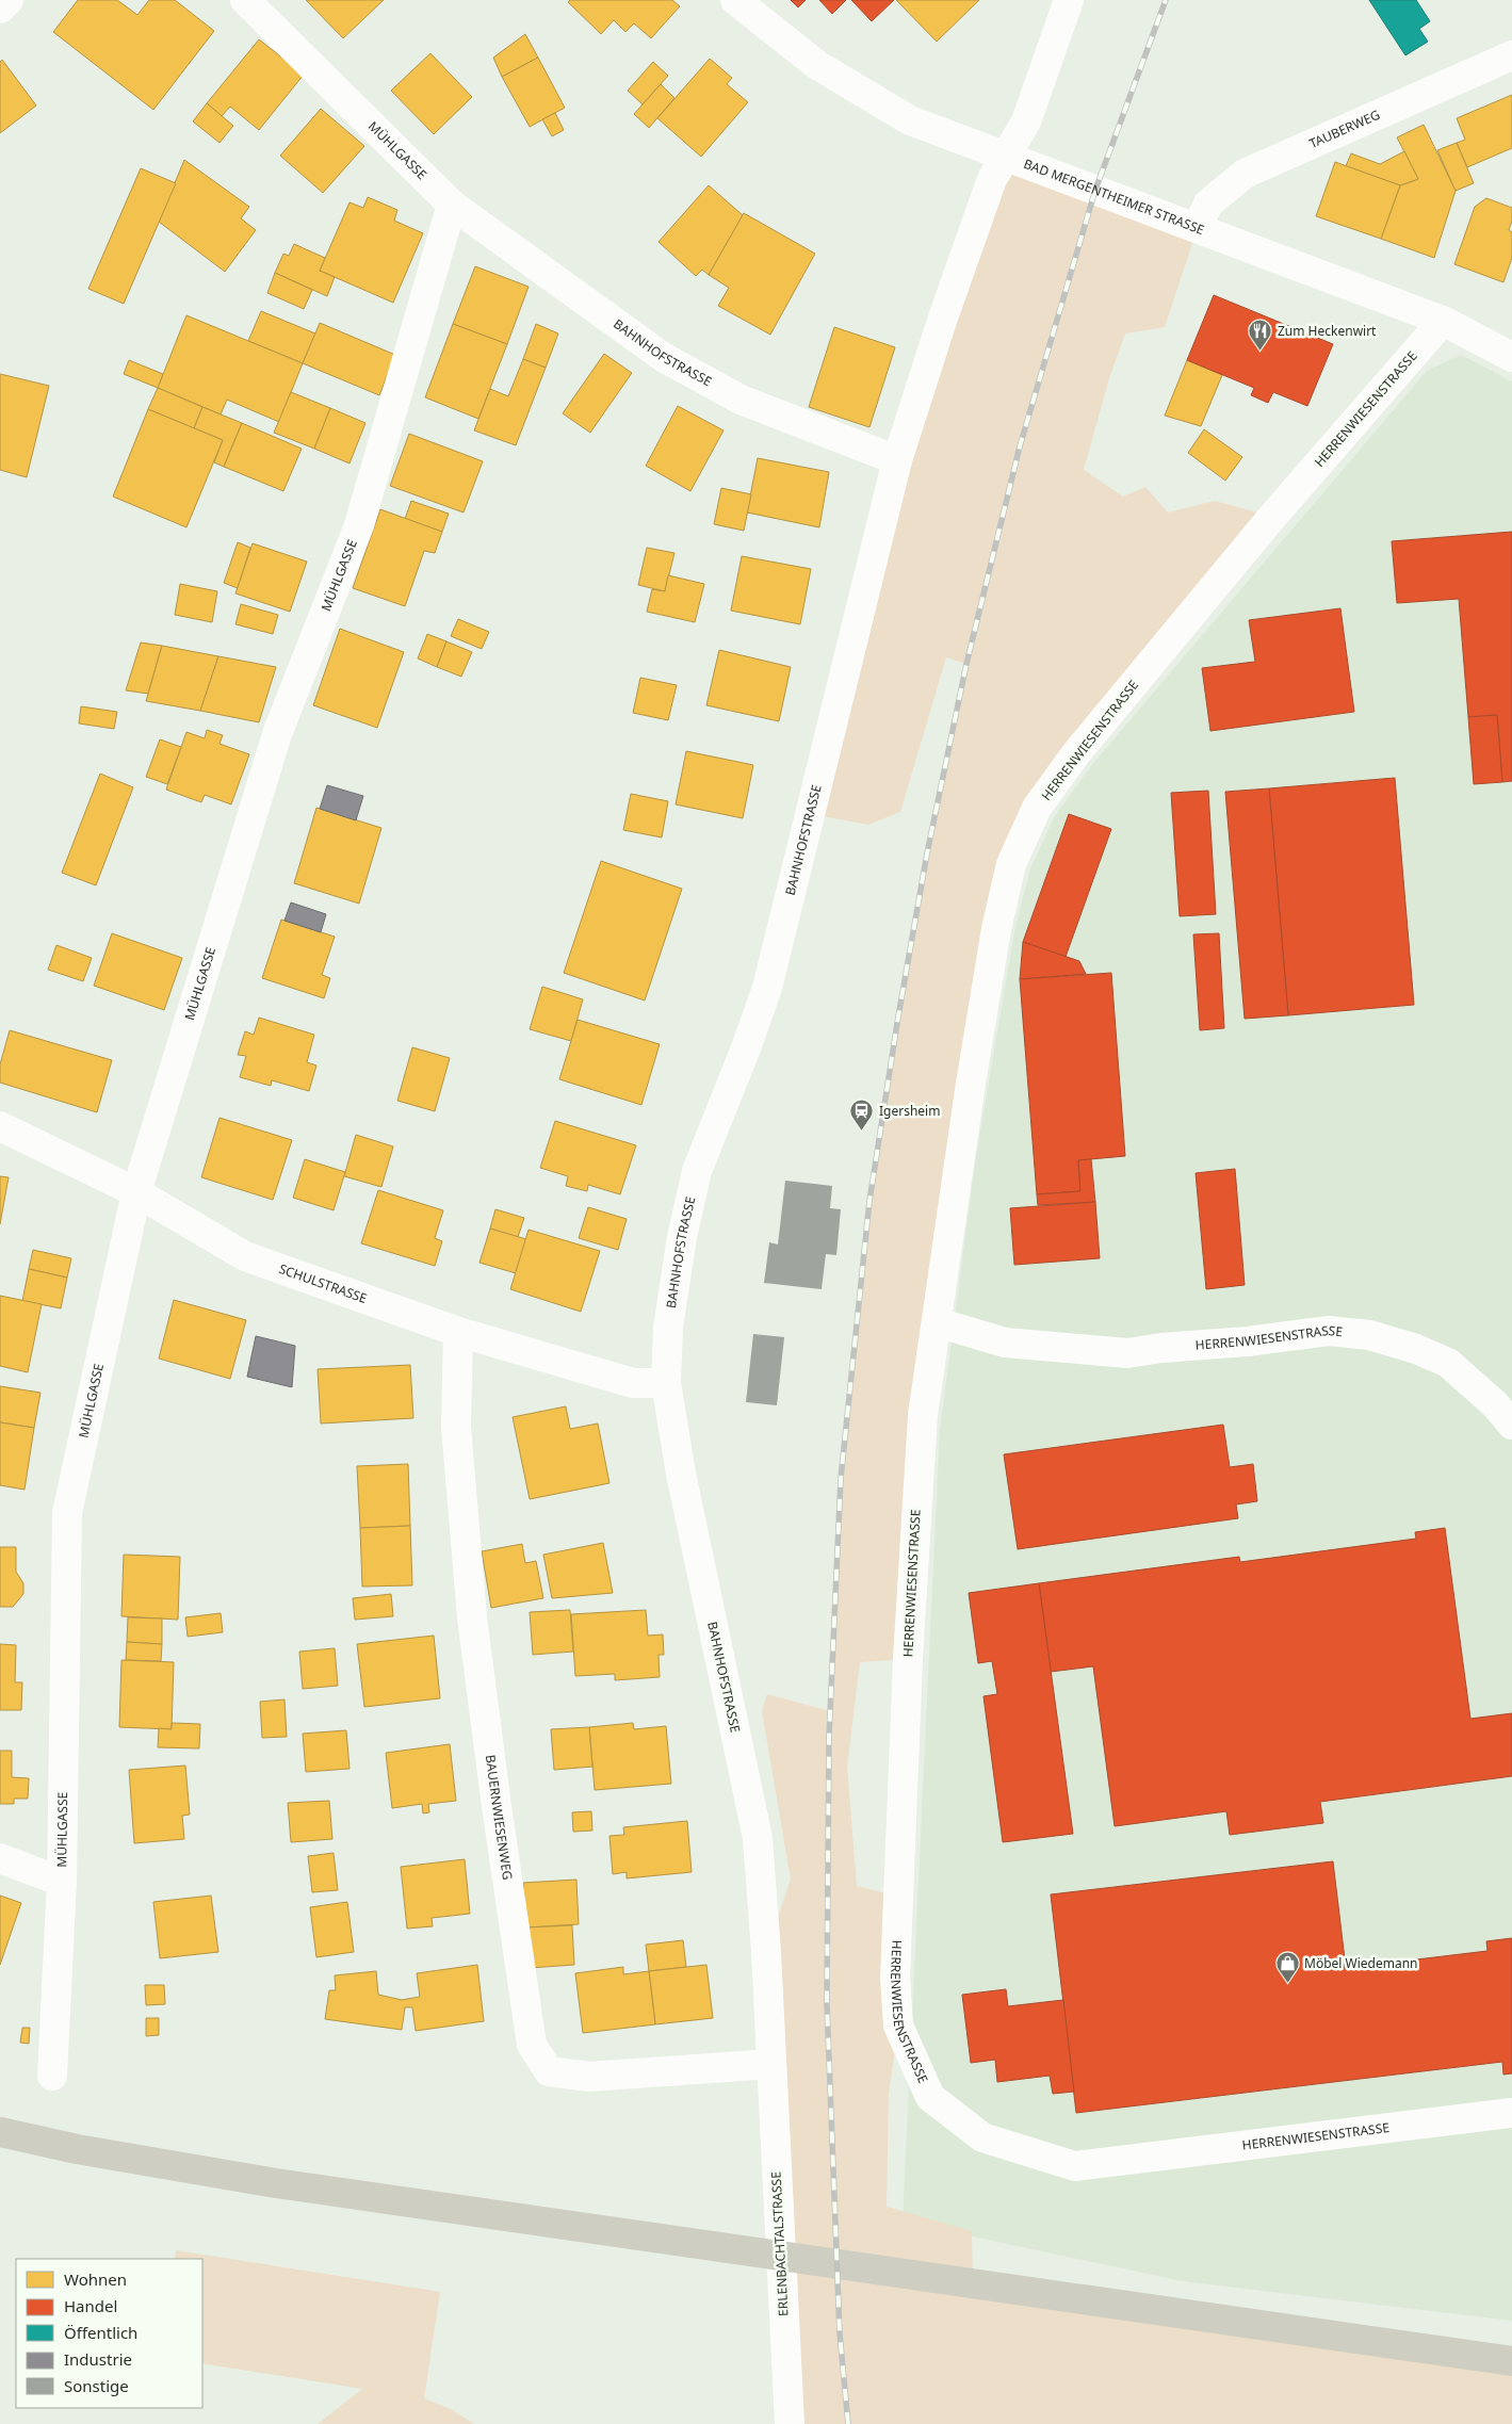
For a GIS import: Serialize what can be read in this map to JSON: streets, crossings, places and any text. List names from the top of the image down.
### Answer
{
  "streets": {
    "street": [
      "TAUBERWEG",
      "MÜHLGASSE",
      "BAD MERGENTHEIMER STRASSE",
      "BAHNHOFSTRASSE",
      "HERRENWIESENSTRASSE",
      "SCHULSTRASSE",
      "BAUERNWIESENWEG",
      "ERLENBACHTALSTRASSE"
    ]
  },
  "crossings": [
    ["TAUBERWEG", "BAD MERGENTHEIMER STRASSE"],
    ["MÜHLGASSE", "BAHNHOFSTRASSE"],
    ["MÜHLGASSE", "SCHULSTRASSE"],
    ["BAD MERGENTHEIMER STRASSE", "BAHNHOFSTRASSE"],
    ["BAD MERGENTHEIMER STRASSE", "HERRENWIESENSTRASSE"],
    ["BAHNHOFSTRASSE", "SCHULSTRASSE"],
    ["BAHNHOFSTRASSE", "BAUERNWIESENWEG"],
    ["BAHNHOFSTRASSE", "ERLENBACHTALSTRASSE"],
    ["SCHULSTRASSE", "BAUERNWIESENWEG"],
    ["BAUERNWIESENWEG", "ERLENBACHTALSTRASSE"]
  ],
  "places": {
    "restaurant": ["Zum Heckenwirt"],
    "station": ["Igersheim"],
    "shop": ["Möbel Wiedemann"]
  },
  "legend": [
    "Wohnen",
    "Handel",
    "Öffentlich",
    "Industrie",
    "Sonstige"
  ]
}
